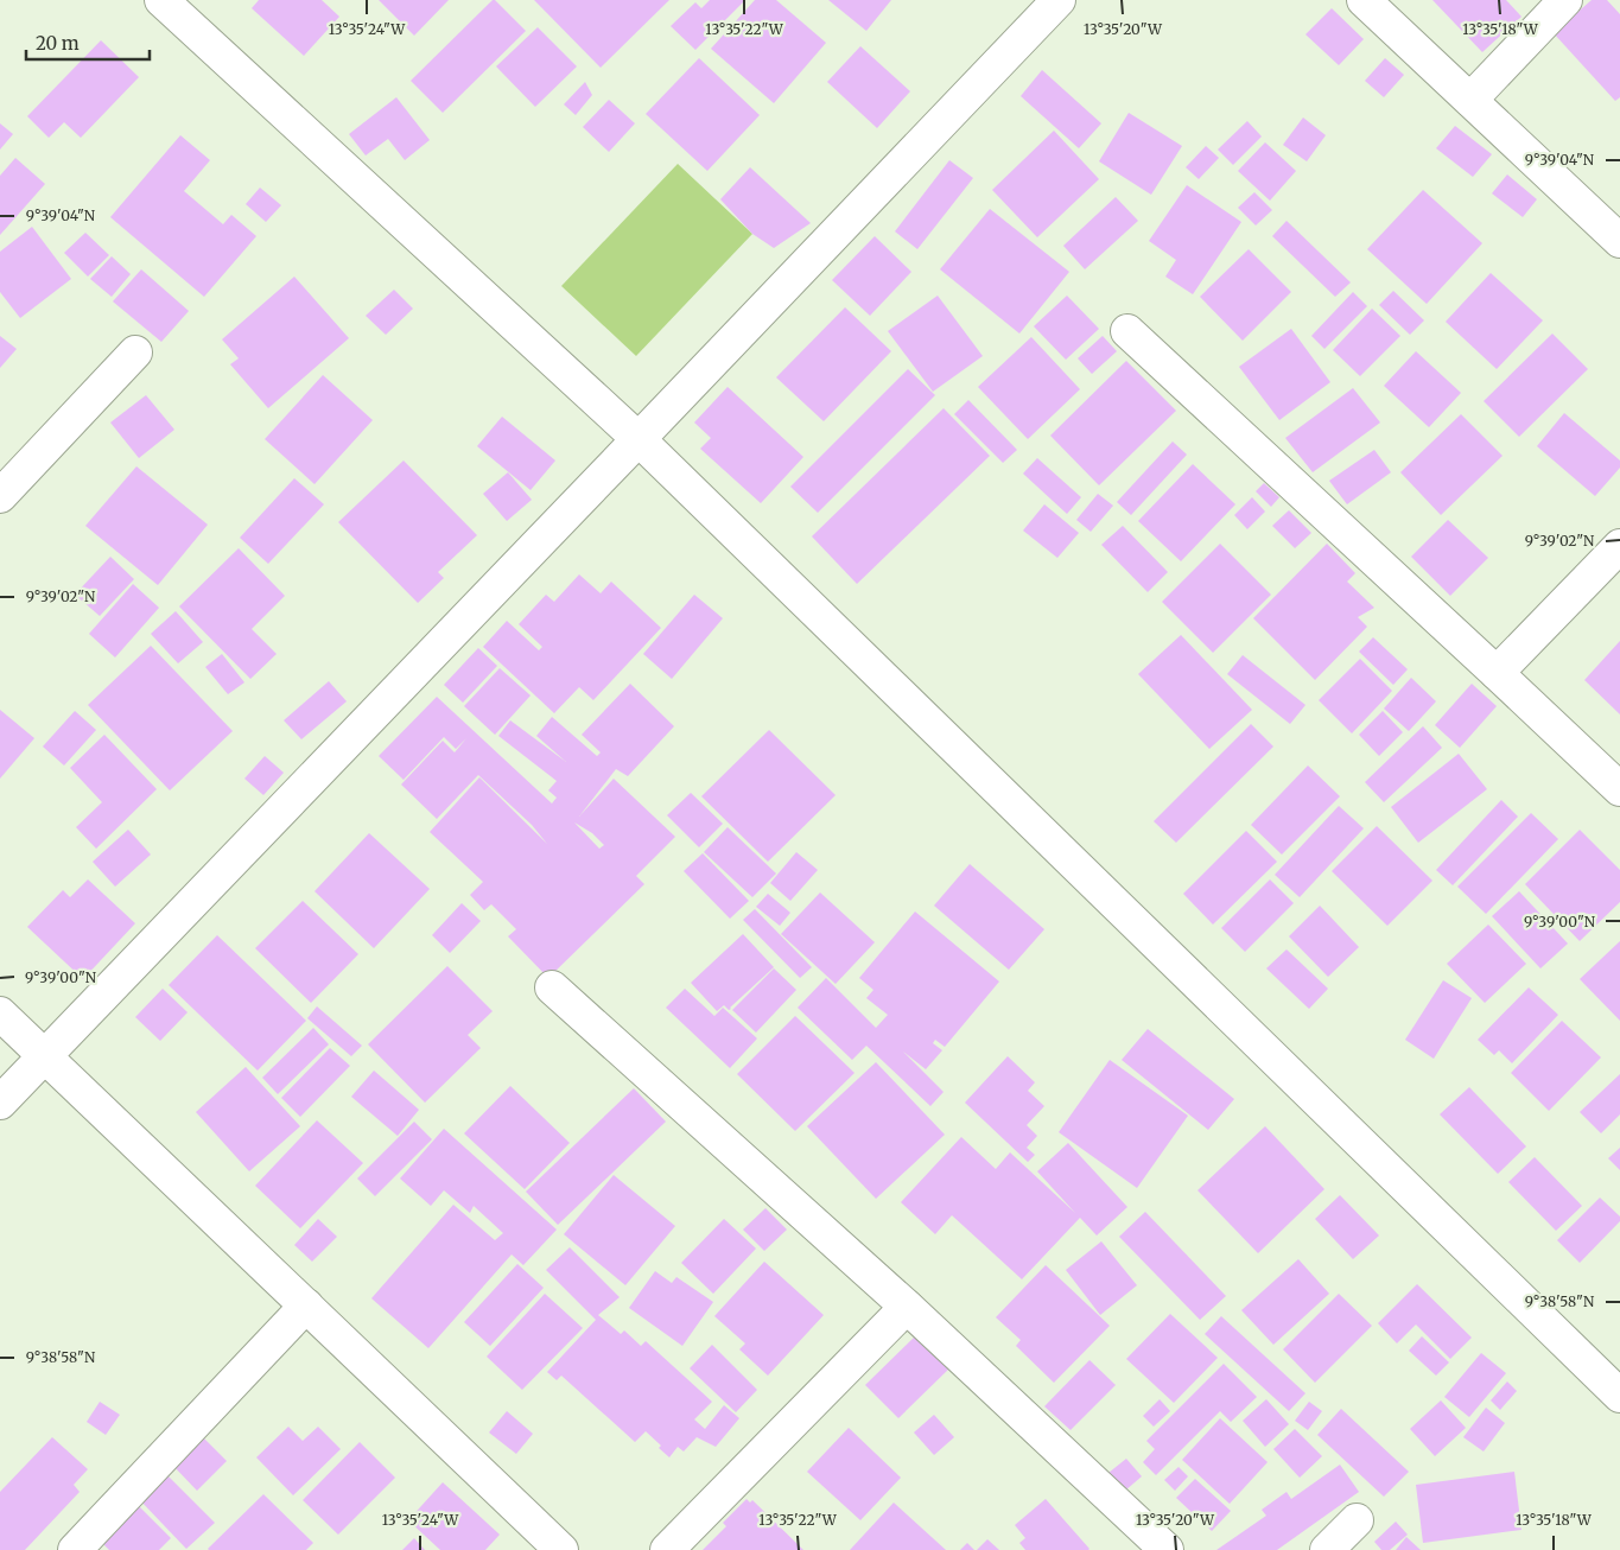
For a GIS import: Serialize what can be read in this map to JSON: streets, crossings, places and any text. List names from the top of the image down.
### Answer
{
  "scale_bar": "20 m",
  "coordinates": [
    "13°35'24\"W",
    "13°35'22\"W",
    "13°35'20\"W",
    "13°35'18\"W",
    "9°39'04\"N",
    "9°39'02\"N",
    "9°39'00\"N",
    "9°38'58\"N"
  ]
}
